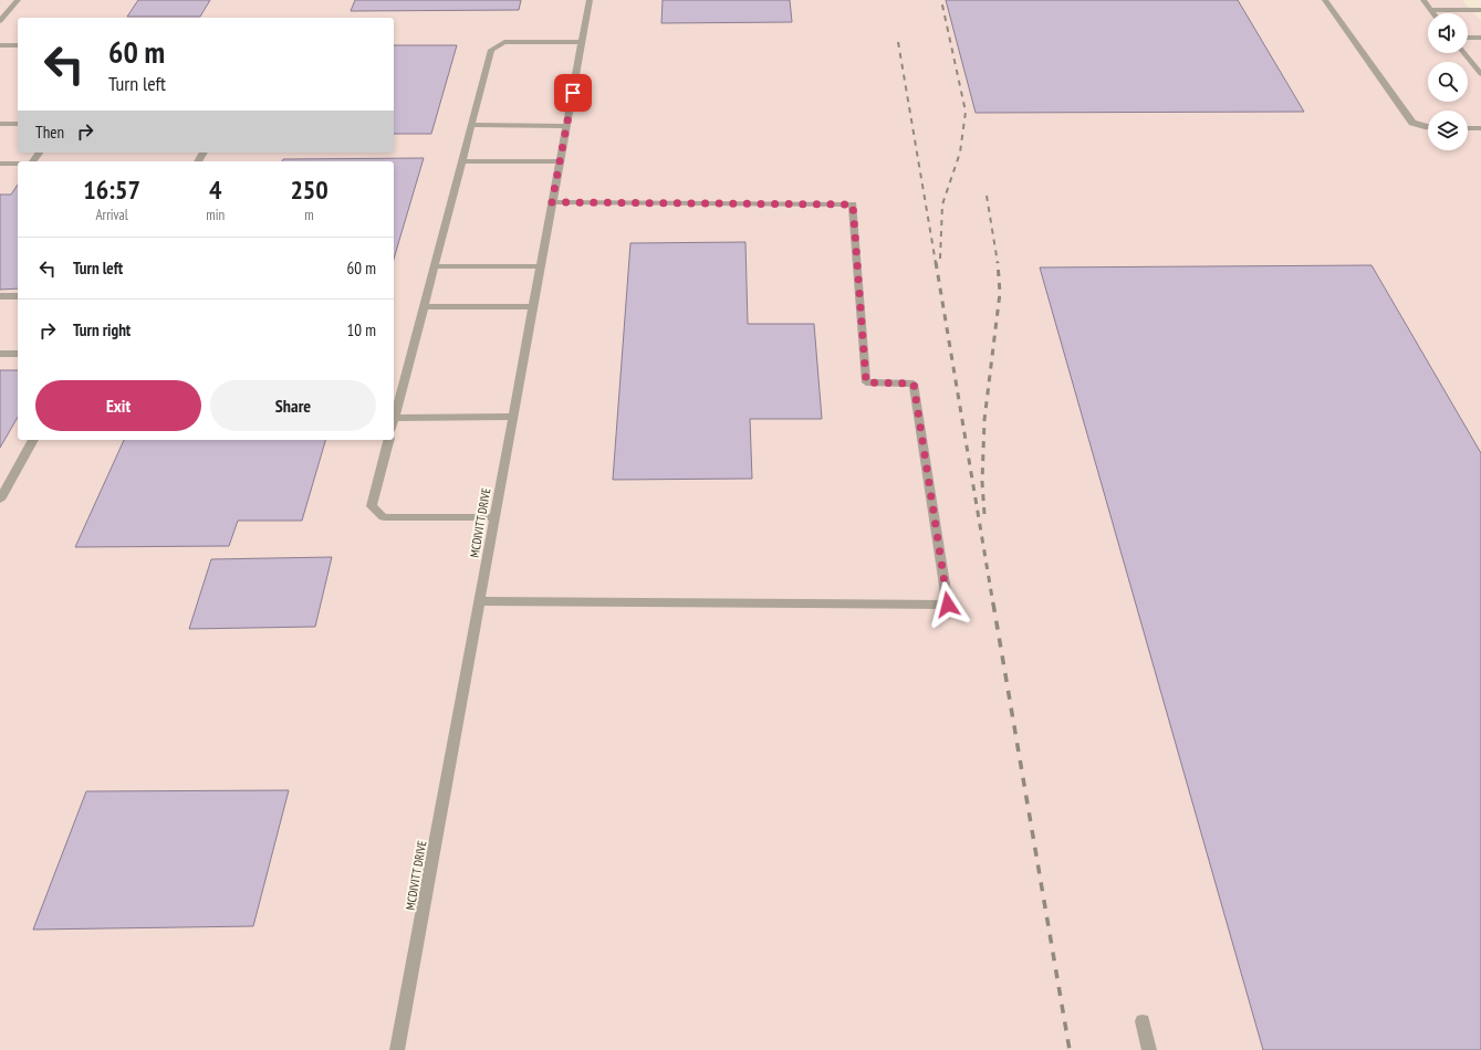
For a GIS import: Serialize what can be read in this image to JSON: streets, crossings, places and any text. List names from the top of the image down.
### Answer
{
  "streets": {
    "street": ["MCDIVITT DRIVE"]
  },
  "page": {
    "turn": ["60 m", "Turn left"],
    "then": "Then",
    "eta": [
      "16:57",
      "Arrival",
      "4",
      "min",
      "250",
      "m"
    ],
    "list": [
      {
        "name": "Turn left",
        "value": "60 m"
      },
      {
        "name": "Turn right",
        "value": "10 m"
      }
    ],
    "buttons": ["Exit", "Share"]
  }
}
